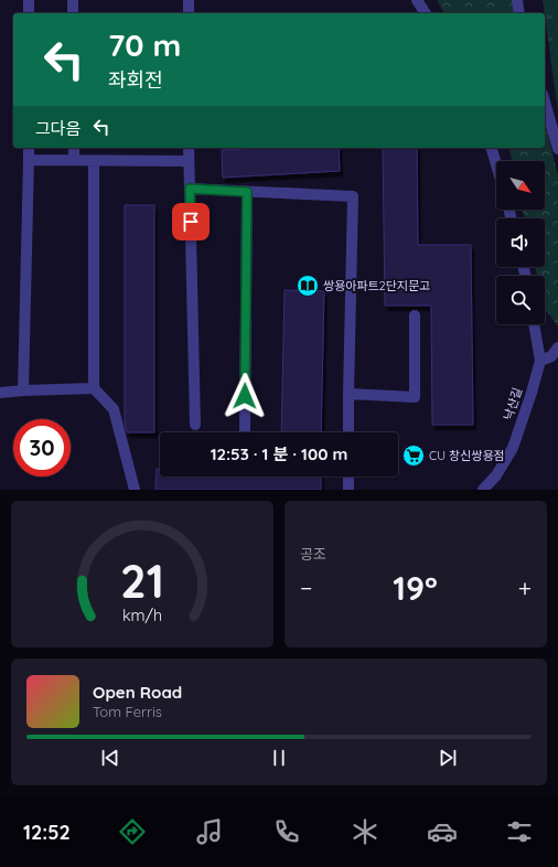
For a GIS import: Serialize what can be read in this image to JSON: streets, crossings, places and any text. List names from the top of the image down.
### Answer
{
  "streets": {
    "street": ["낙산길"]
  },
  "places": {
    "library": ["쌍용아파트2단지문고"],
    "supermarket": ["CU 창신쌍용점"]
  },
  "north": "bottom right",
  "page": {
    "turn": ["70 m", "좌회전"],
    "then": "그다음",
    "limit": "30",
    "trip": "12:53 · 1 분 · 100 m",
    "tile": "공조",
    "heat": ["−", "19°", "+"],
    "song": ["Open Road", "Tom Ferris"],
    "tabs": "12:52",
    "gauge": ["21", "km/h"]
  }
}
